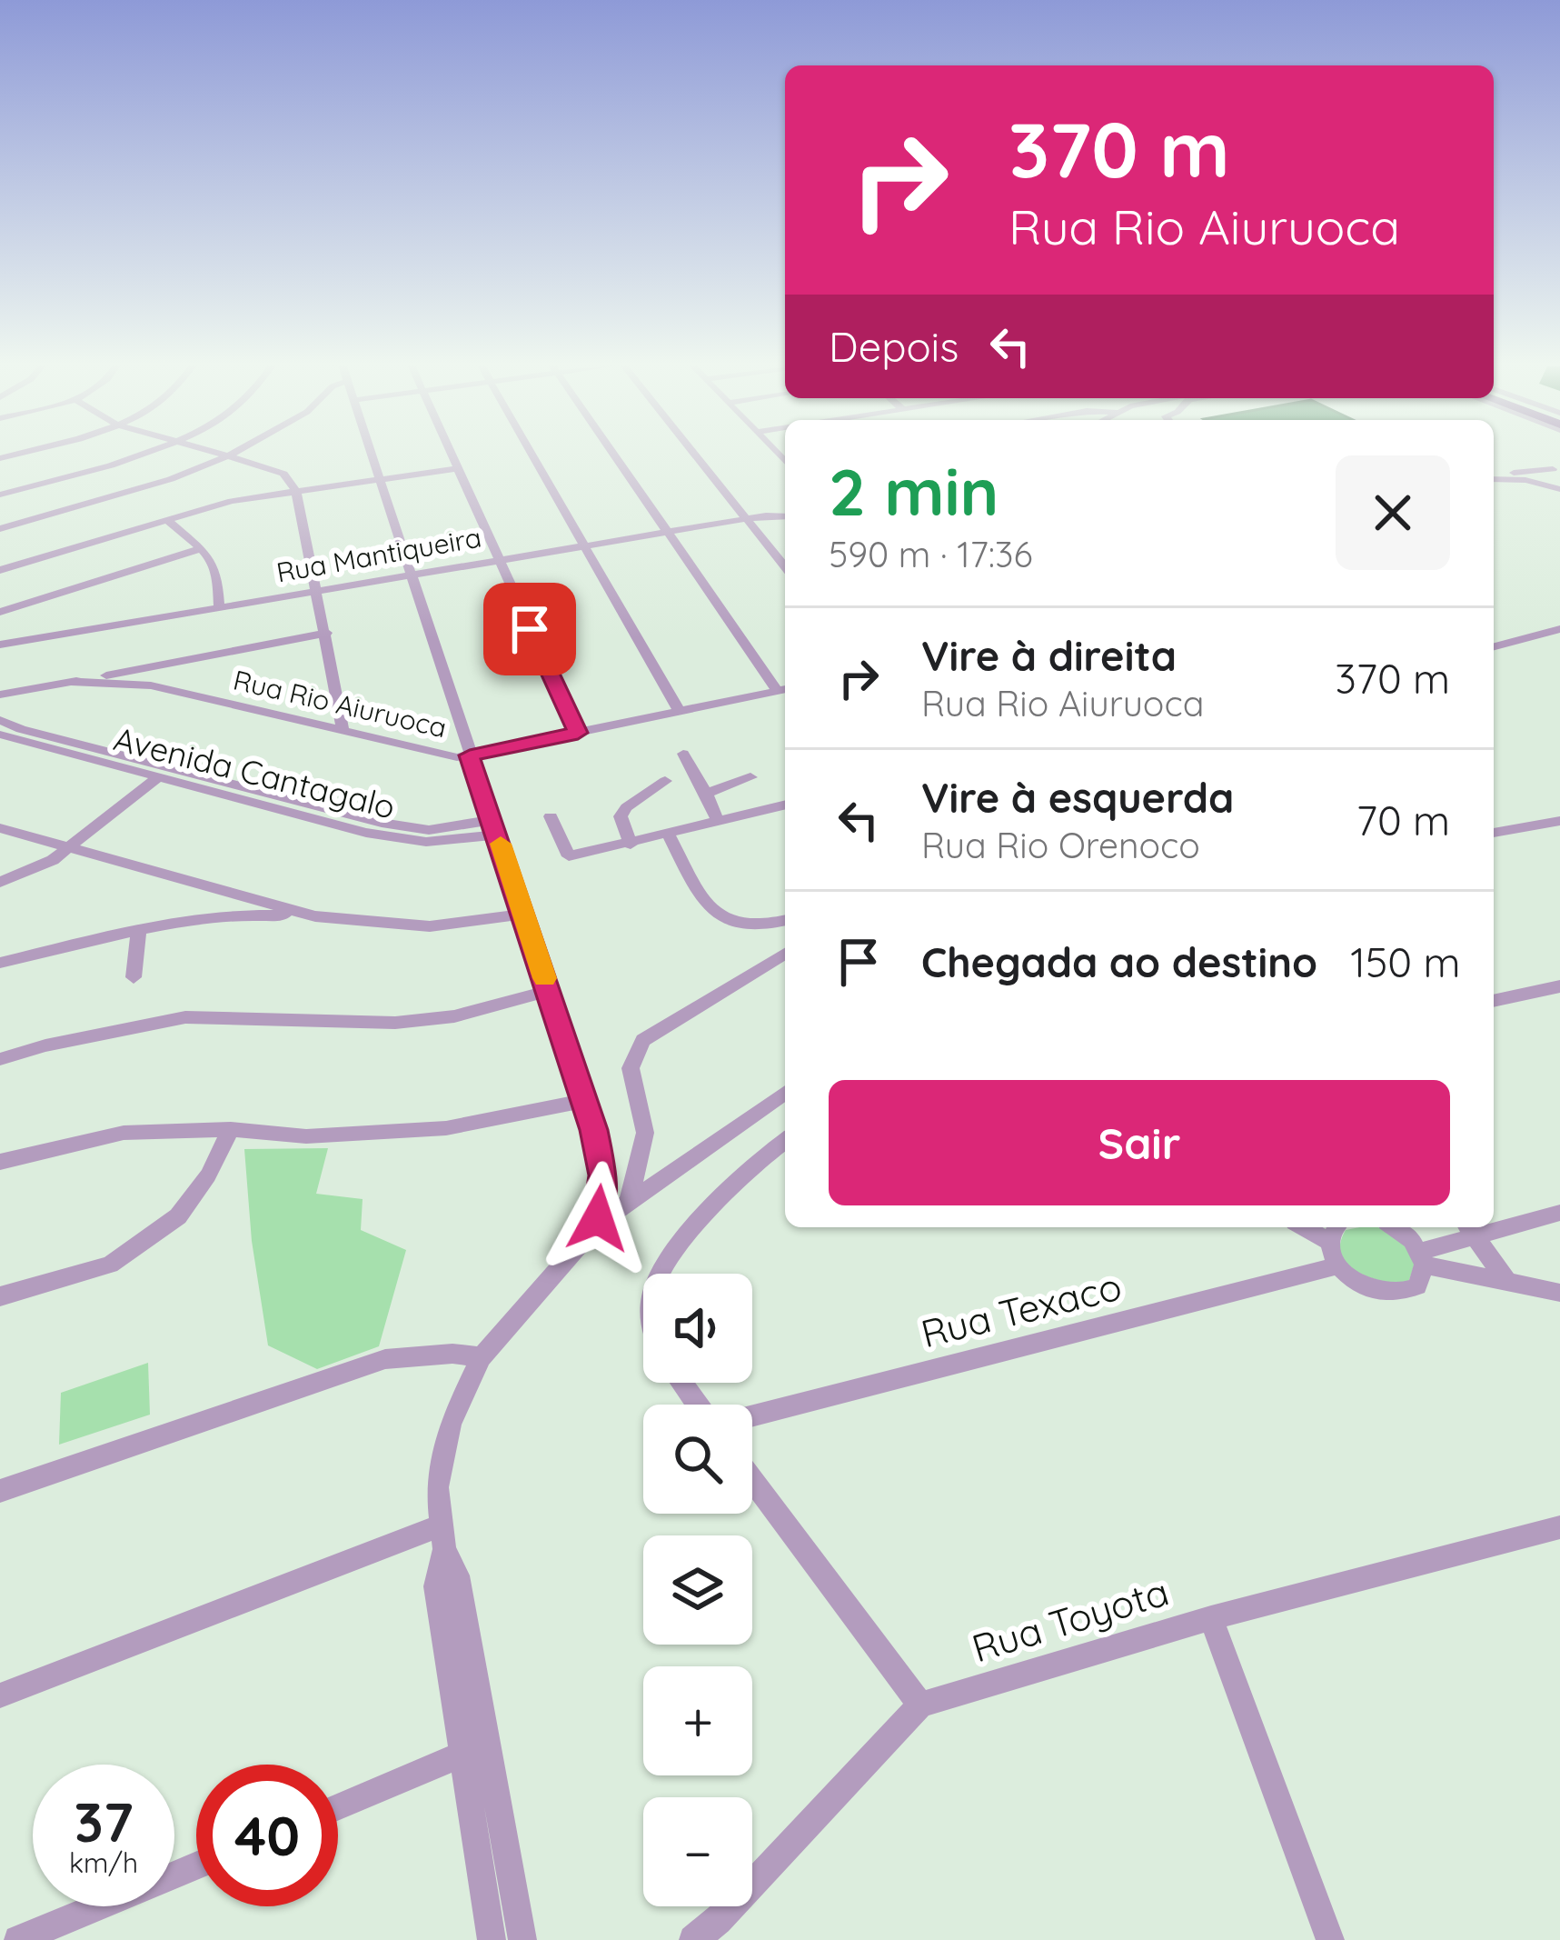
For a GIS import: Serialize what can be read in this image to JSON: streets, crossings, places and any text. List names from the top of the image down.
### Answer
{
  "streets": {
    "street": [
      "Rua Mantiqueira",
      "Rua Rio Aiuruoca",
      "Avenida Cantagalo",
      "Rua Texaco",
      "Rua Toyota"
    ]
  },
  "page": {
    "turn": ["370 m", "Rua Rio Aiuruoca"],
    "then": "Depois",
    "heading": ["2 min", "590 m · 17:36"],
    "list": [
      {
        "name": "Vire à direita",
        "note": "Rua Rio Aiuruoca",
        "value": "370 m"
      },
      {
        "name": "Vire à esquerda",
        "note": "Rua Rio Orenoco",
        "value": "70 m"
      },
      {
        "name": "Chegada ao destino",
        "value": "150 m"
      }
    ],
    "buttons": "Sair",
    "map_buttons": ["+", "−"],
    "speed": "37 km/h",
    "limit": "40"
  }
}
